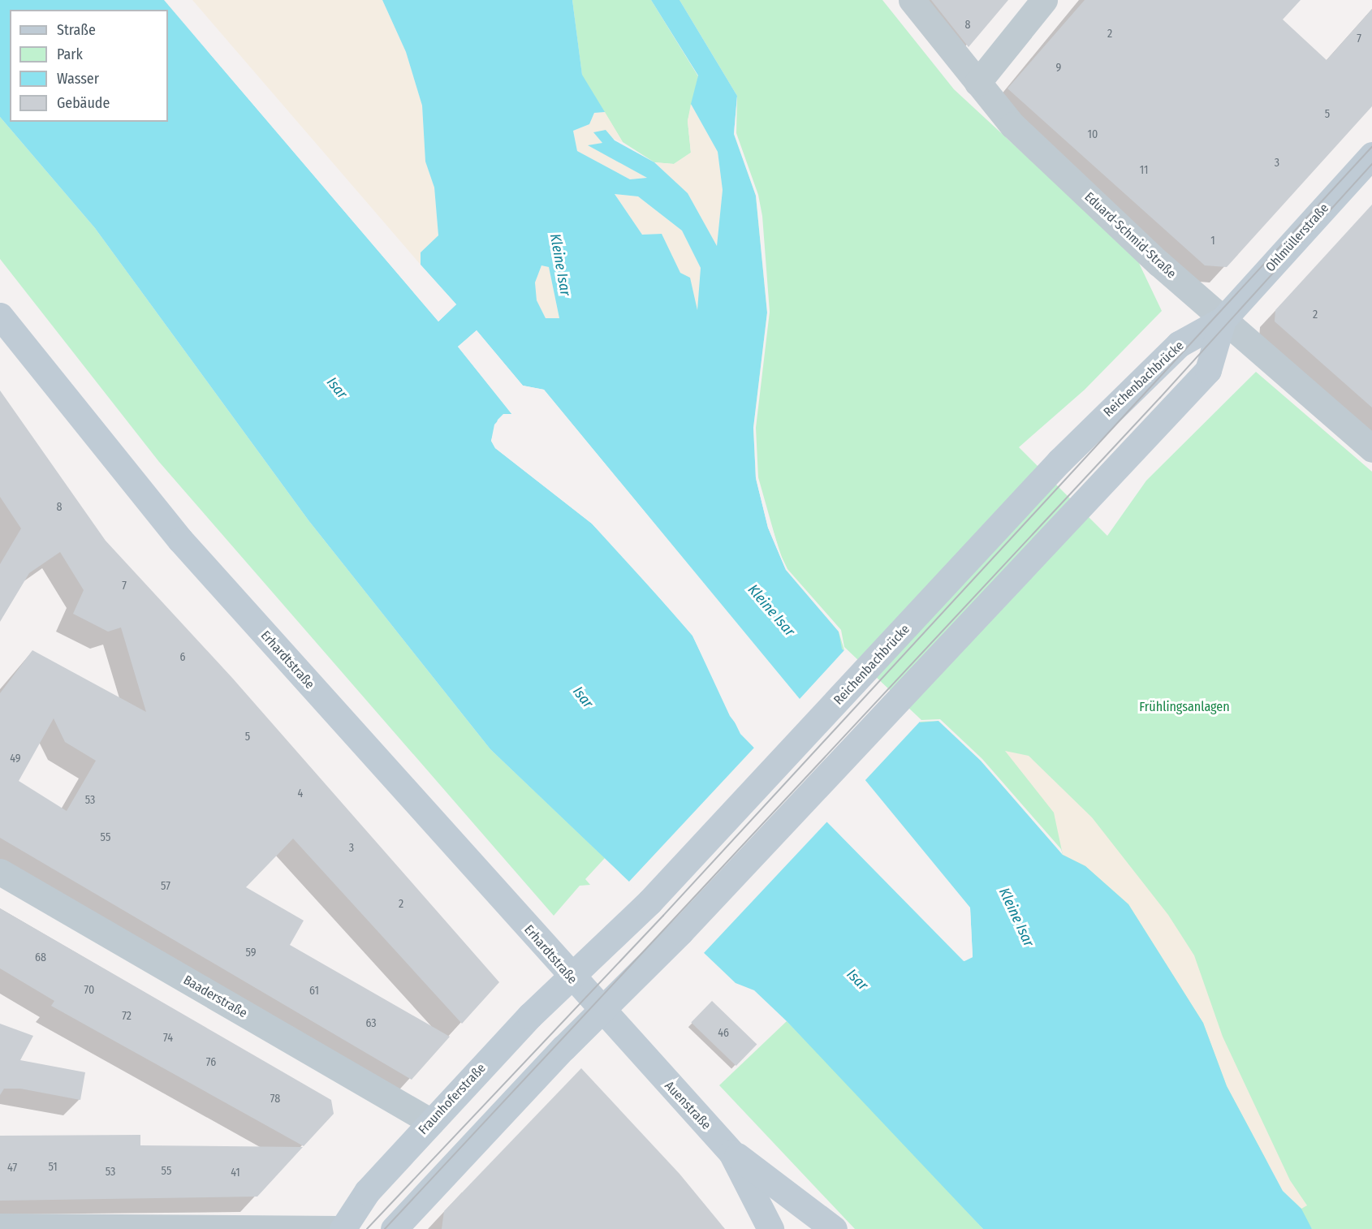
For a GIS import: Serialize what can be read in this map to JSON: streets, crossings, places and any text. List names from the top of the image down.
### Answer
{
  "streets": {
    "main road": [
      "Ohlmüllerstraße",
      "Reichenbachbrücke",
      "Erhardtstraße",
      "Fraunhoferstraße",
      "Auenstraße"
    ],
    "street": ["Eduard-Schmid-Straße", "Baaderstraße"]
  },
  "crossings": [
    ["Eduard-Schmid-Straße", "Ohlmüllerstraße"],
    ["Eduard-Schmid-Straße", "Reichenbachbrücke"],
    ["Ohlmüllerstraße", "Reichenbachbrücke"],
    ["Reichenbachbrücke", "Erhardtstraße"],
    ["Reichenbachbrücke", "Fraunhoferstraße"],
    ["Reichenbachbrücke", "Auenstraße"],
    ["Erhardtstraße", "Fraunhoferstraße"],
    ["Erhardtstraße", "Auenstraße"],
    ["Baaderstraße", "Fraunhoferstraße"],
    ["Fraunhoferstraße", "Auenstraße"]
  ],
  "water": ["Kleine Isar", "Isar"],
  "parks": ["Frühlingsanlagen"],
  "house_numbers": [
    "8",
    "2",
    "7",
    "9",
    "5",
    "10",
    "3",
    "11",
    "1",
    "2",
    "8",
    "7",
    "6",
    "5",
    "49",
    "4",
    "53",
    "55",
    "3",
    "57",
    "2",
    "59",
    "68",
    "70",
    "61",
    "72",
    "63",
    "46",
    "74",
    "76",
    "78",
    "51",
    "47",
    "55",
    "53",
    "41"
  ],
  "legend": [
    "Straße",
    "Park",
    "Wasser",
    "Gebäude"
  ]
}
